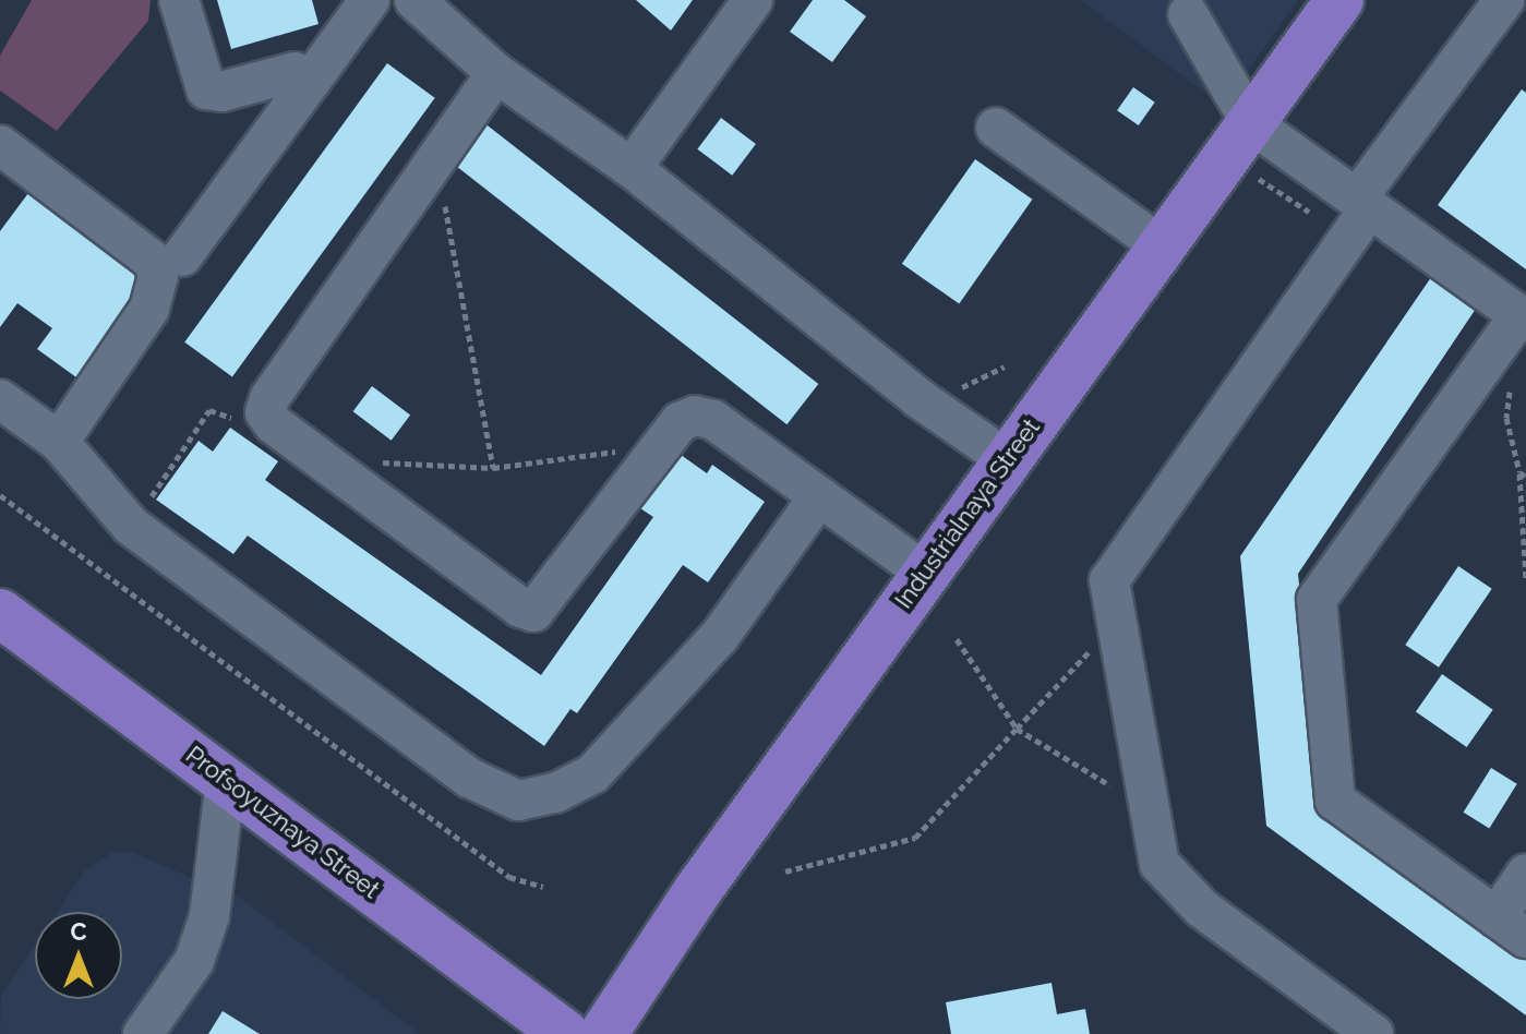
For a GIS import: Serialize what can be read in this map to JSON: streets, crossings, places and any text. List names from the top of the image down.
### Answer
{
  "streets": {
    "highway": ["Industrialnaya Street", "Profsoyuznaya Street"]
  },
  "north": "top"
}
